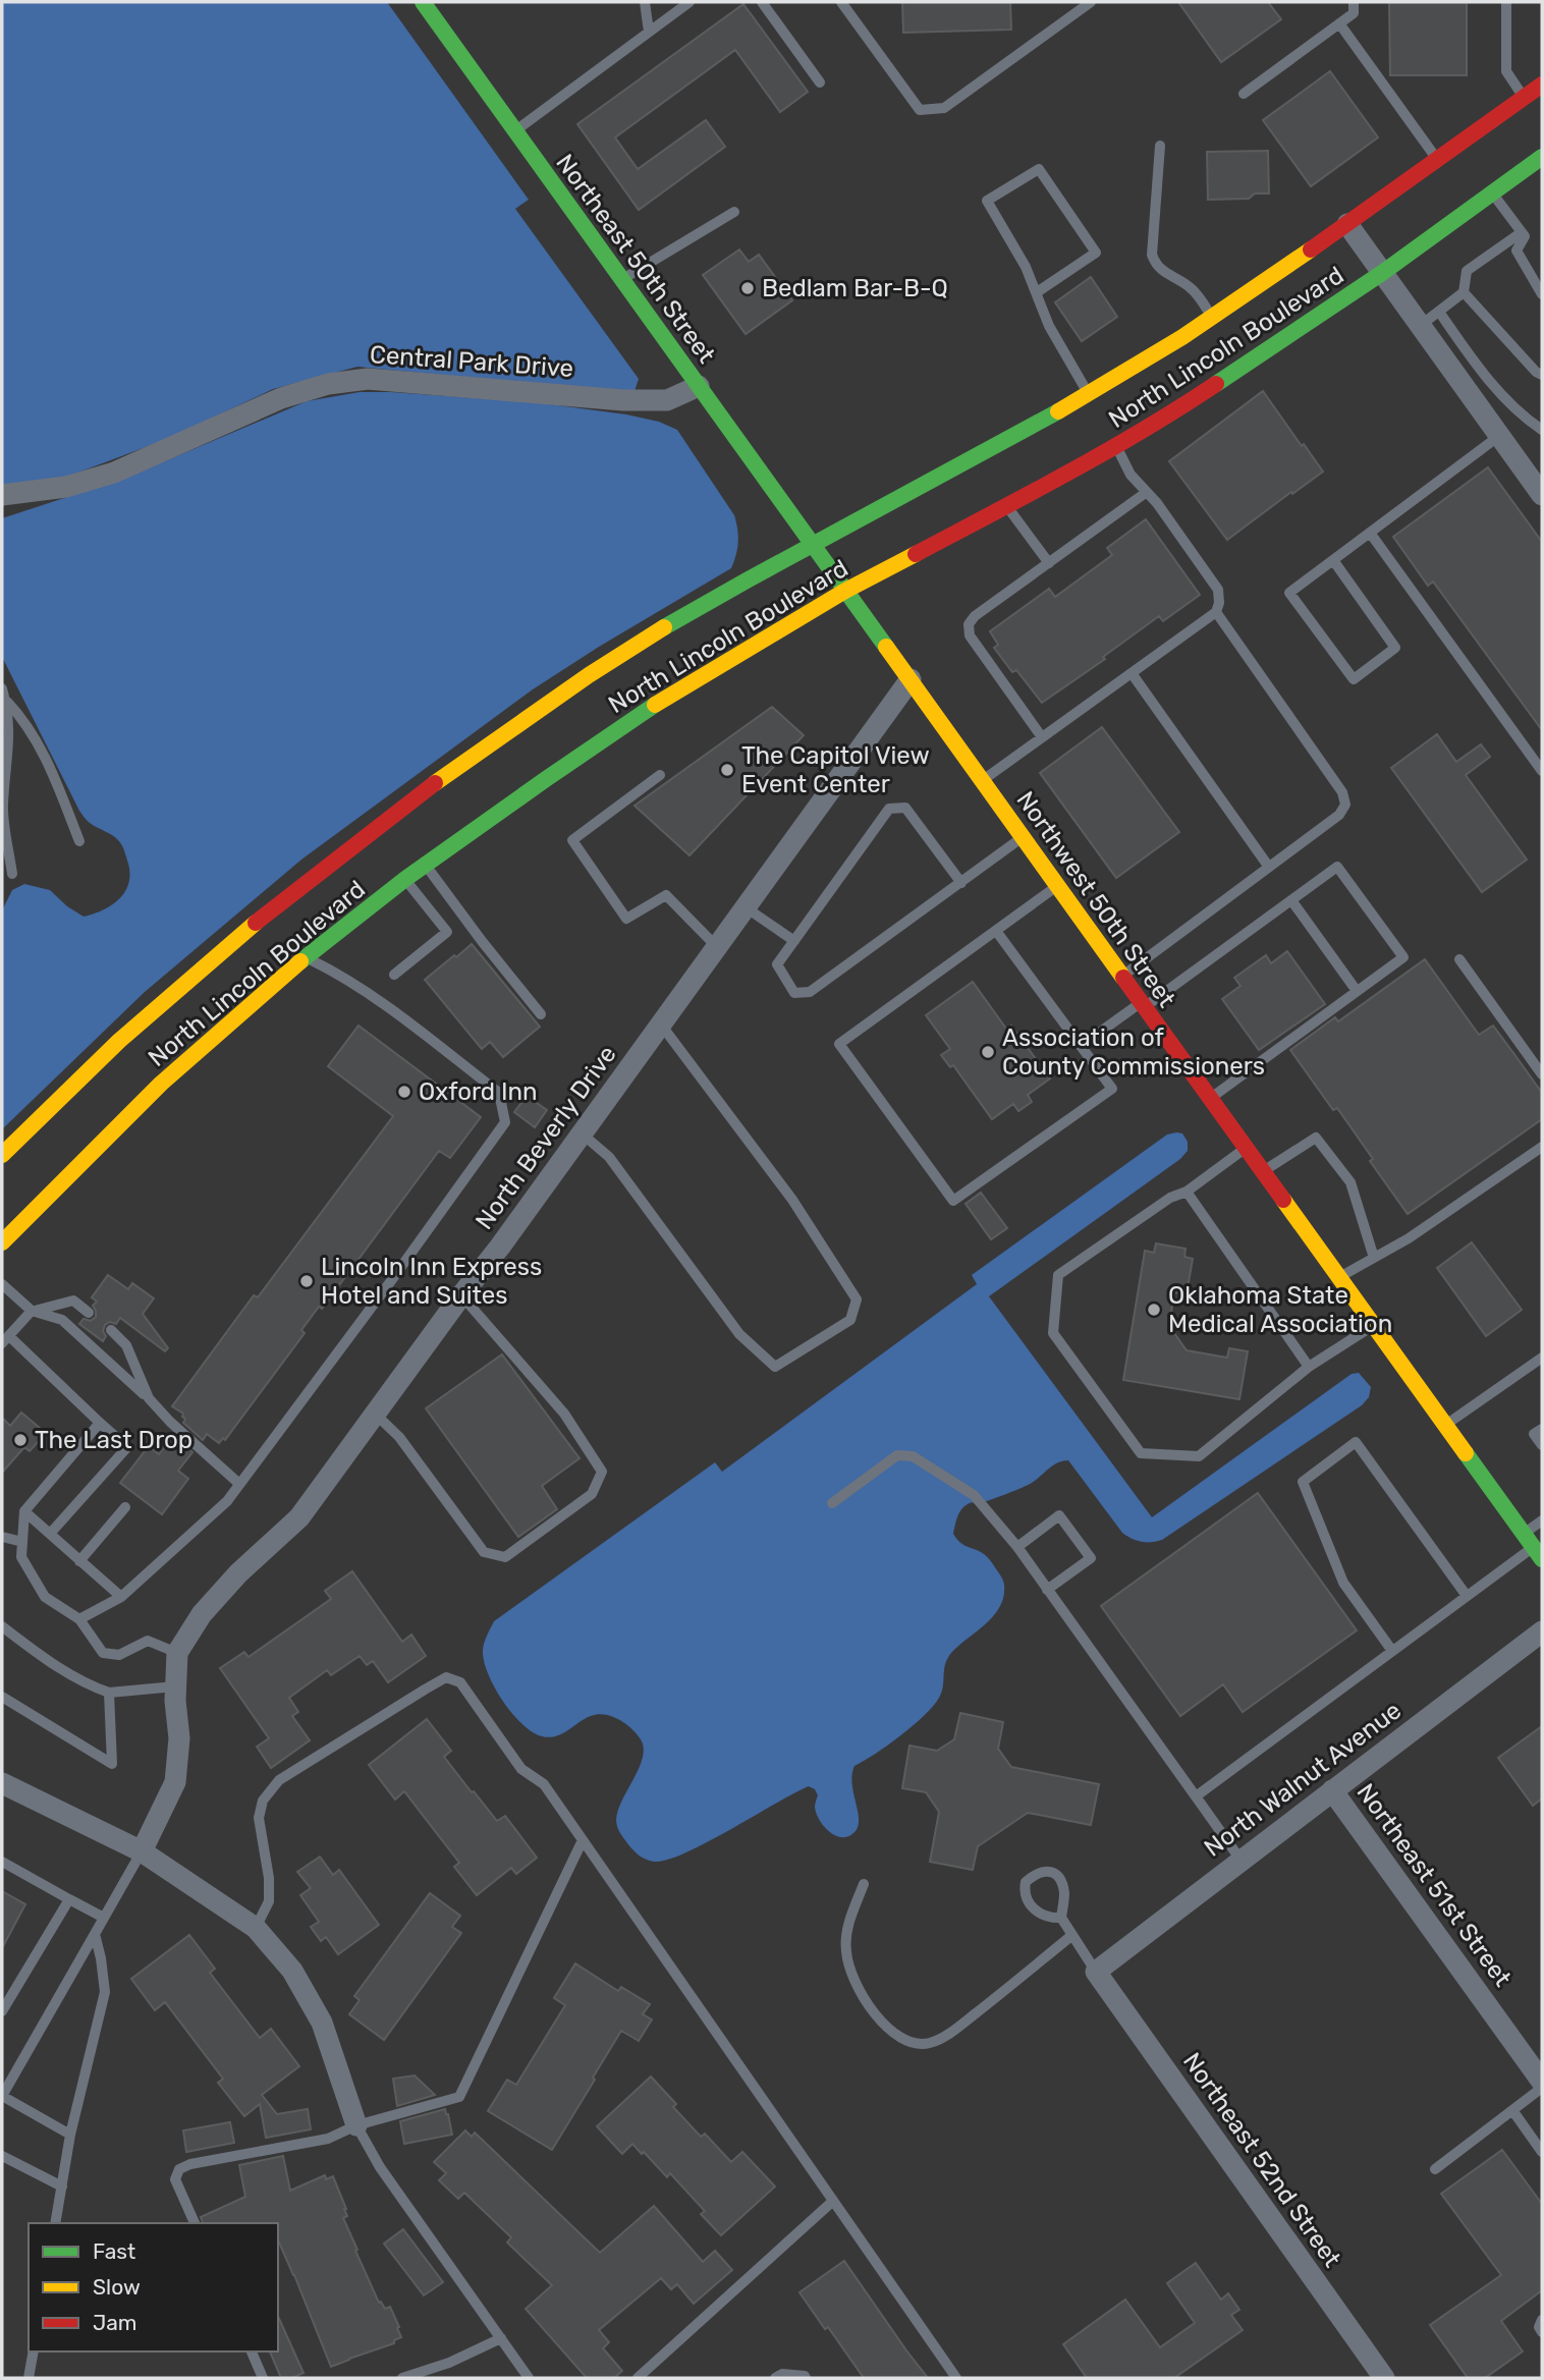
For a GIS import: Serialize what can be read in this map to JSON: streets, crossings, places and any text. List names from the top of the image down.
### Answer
{
  "streets": {
    "main road": ["Northeast 50th Street", "North Lincoln Boulevard", "Northwest 50th Street"],
    "street": [
      "Central Park Drive",
      "North Beverly Drive",
      "North Walnut Avenue",
      "Northeast 51st Street",
      "Northeast 52nd Street"
    ]
  },
  "crossings": [
    ["Northeast 50th Street", "North Lincoln Boulevard"],
    ["Northeast 50th Street", "Central Park Drive"],
    ["Northeast 50th Street", "Northwest 50th Street"],
    ["North Lincoln Boulevard", "Northwest 50th Street"],
    ["Northwest 50th Street", "North Beverly Drive"],
    ["North Walnut Avenue", "Northeast 51st Street"],
    ["North Walnut Avenue", "Northeast 52nd Street"]
  ],
  "places": [
    "Bedlam Bar-B-Q",
    "The Capitol View Event Center",
    "Association of County Commissioners",
    "Oxford Inn",
    "Lincoln Inn Express Hotel and Suites",
    "Oklahoma State Medical Association",
    "The Last Drop"
  ],
  "legend": ["Fast", "Slow", "Jam"]
}
